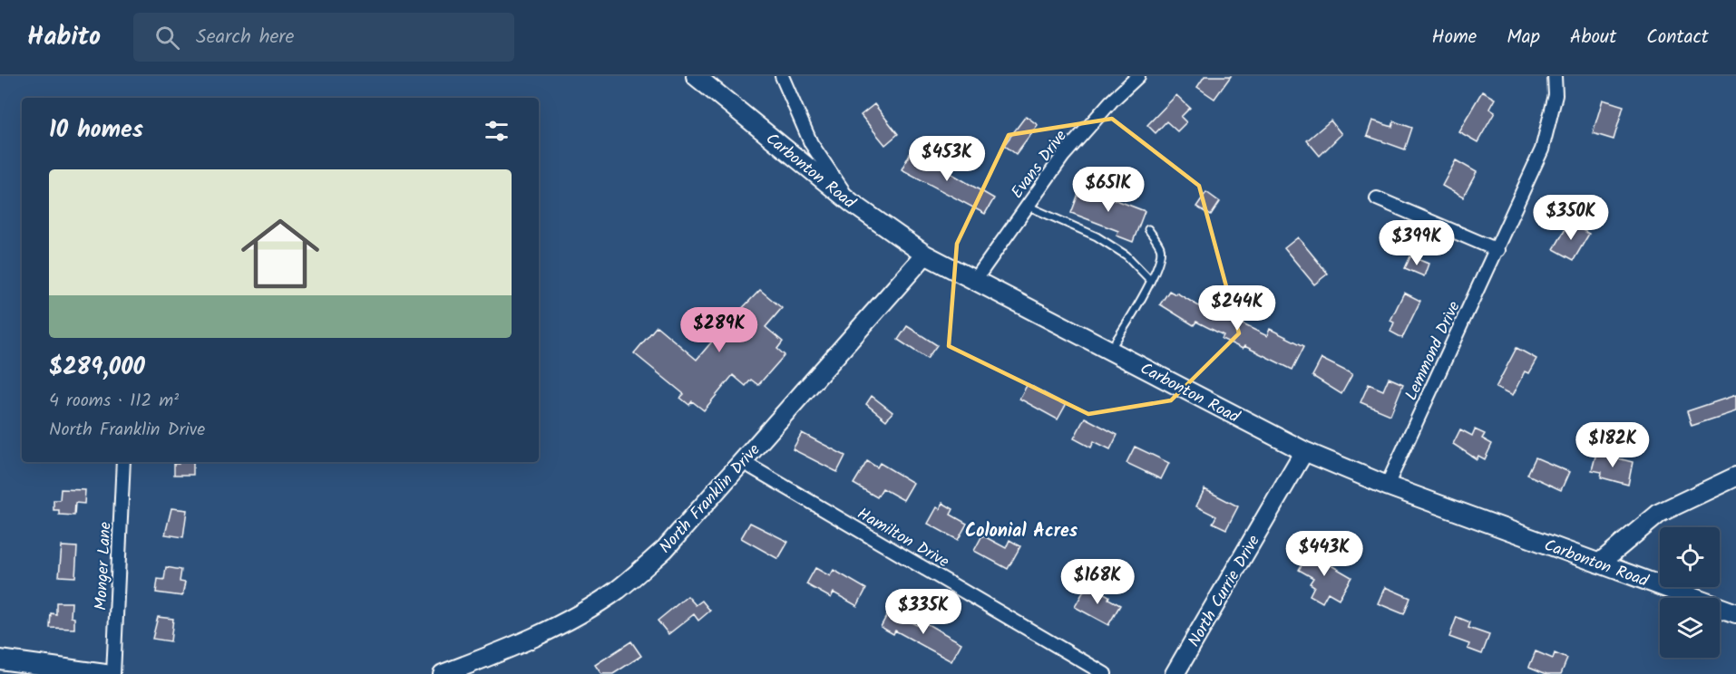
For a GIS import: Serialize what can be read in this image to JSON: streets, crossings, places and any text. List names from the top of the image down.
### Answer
{
  "streets": {
    "street": [
      "Evans Drive",
      "Carbonton Road",
      "Lemmond Drive",
      "North Franklin Drive",
      "Hamilton Drive",
      "Monger Lane",
      "North Currie Drive"
    ]
  },
  "crossings": [
    ["Evans Drive", "Carbonton Road"],
    ["Carbonton Road", "Lemmond Drive"],
    ["Carbonton Road", "North Franklin Drive"],
    ["Carbonton Road", "North Currie Drive"],
    ["North Franklin Drive", "Hamilton Drive"]
  ],
  "districts": ["Colonial Acres"],
  "page": {
    "header": "Habito",
    "search": "Search here",
    "nav": [
      "Home",
      "Map",
      "About",
      "Contact"
    ],
    "heading": "10 homes",
    "price": [
      "$453K",
      "$651K",
      "$350K",
      "$399K",
      "$244K",
      "$289K",
      "$182K",
      "$443K",
      "$168K",
      "$335K"
    ],
    "list": [
      {
        "name": "$289,000",
        "note": "4 rooms · 112 m² · North Franklin Drive"
      }
    ]
  }
}
